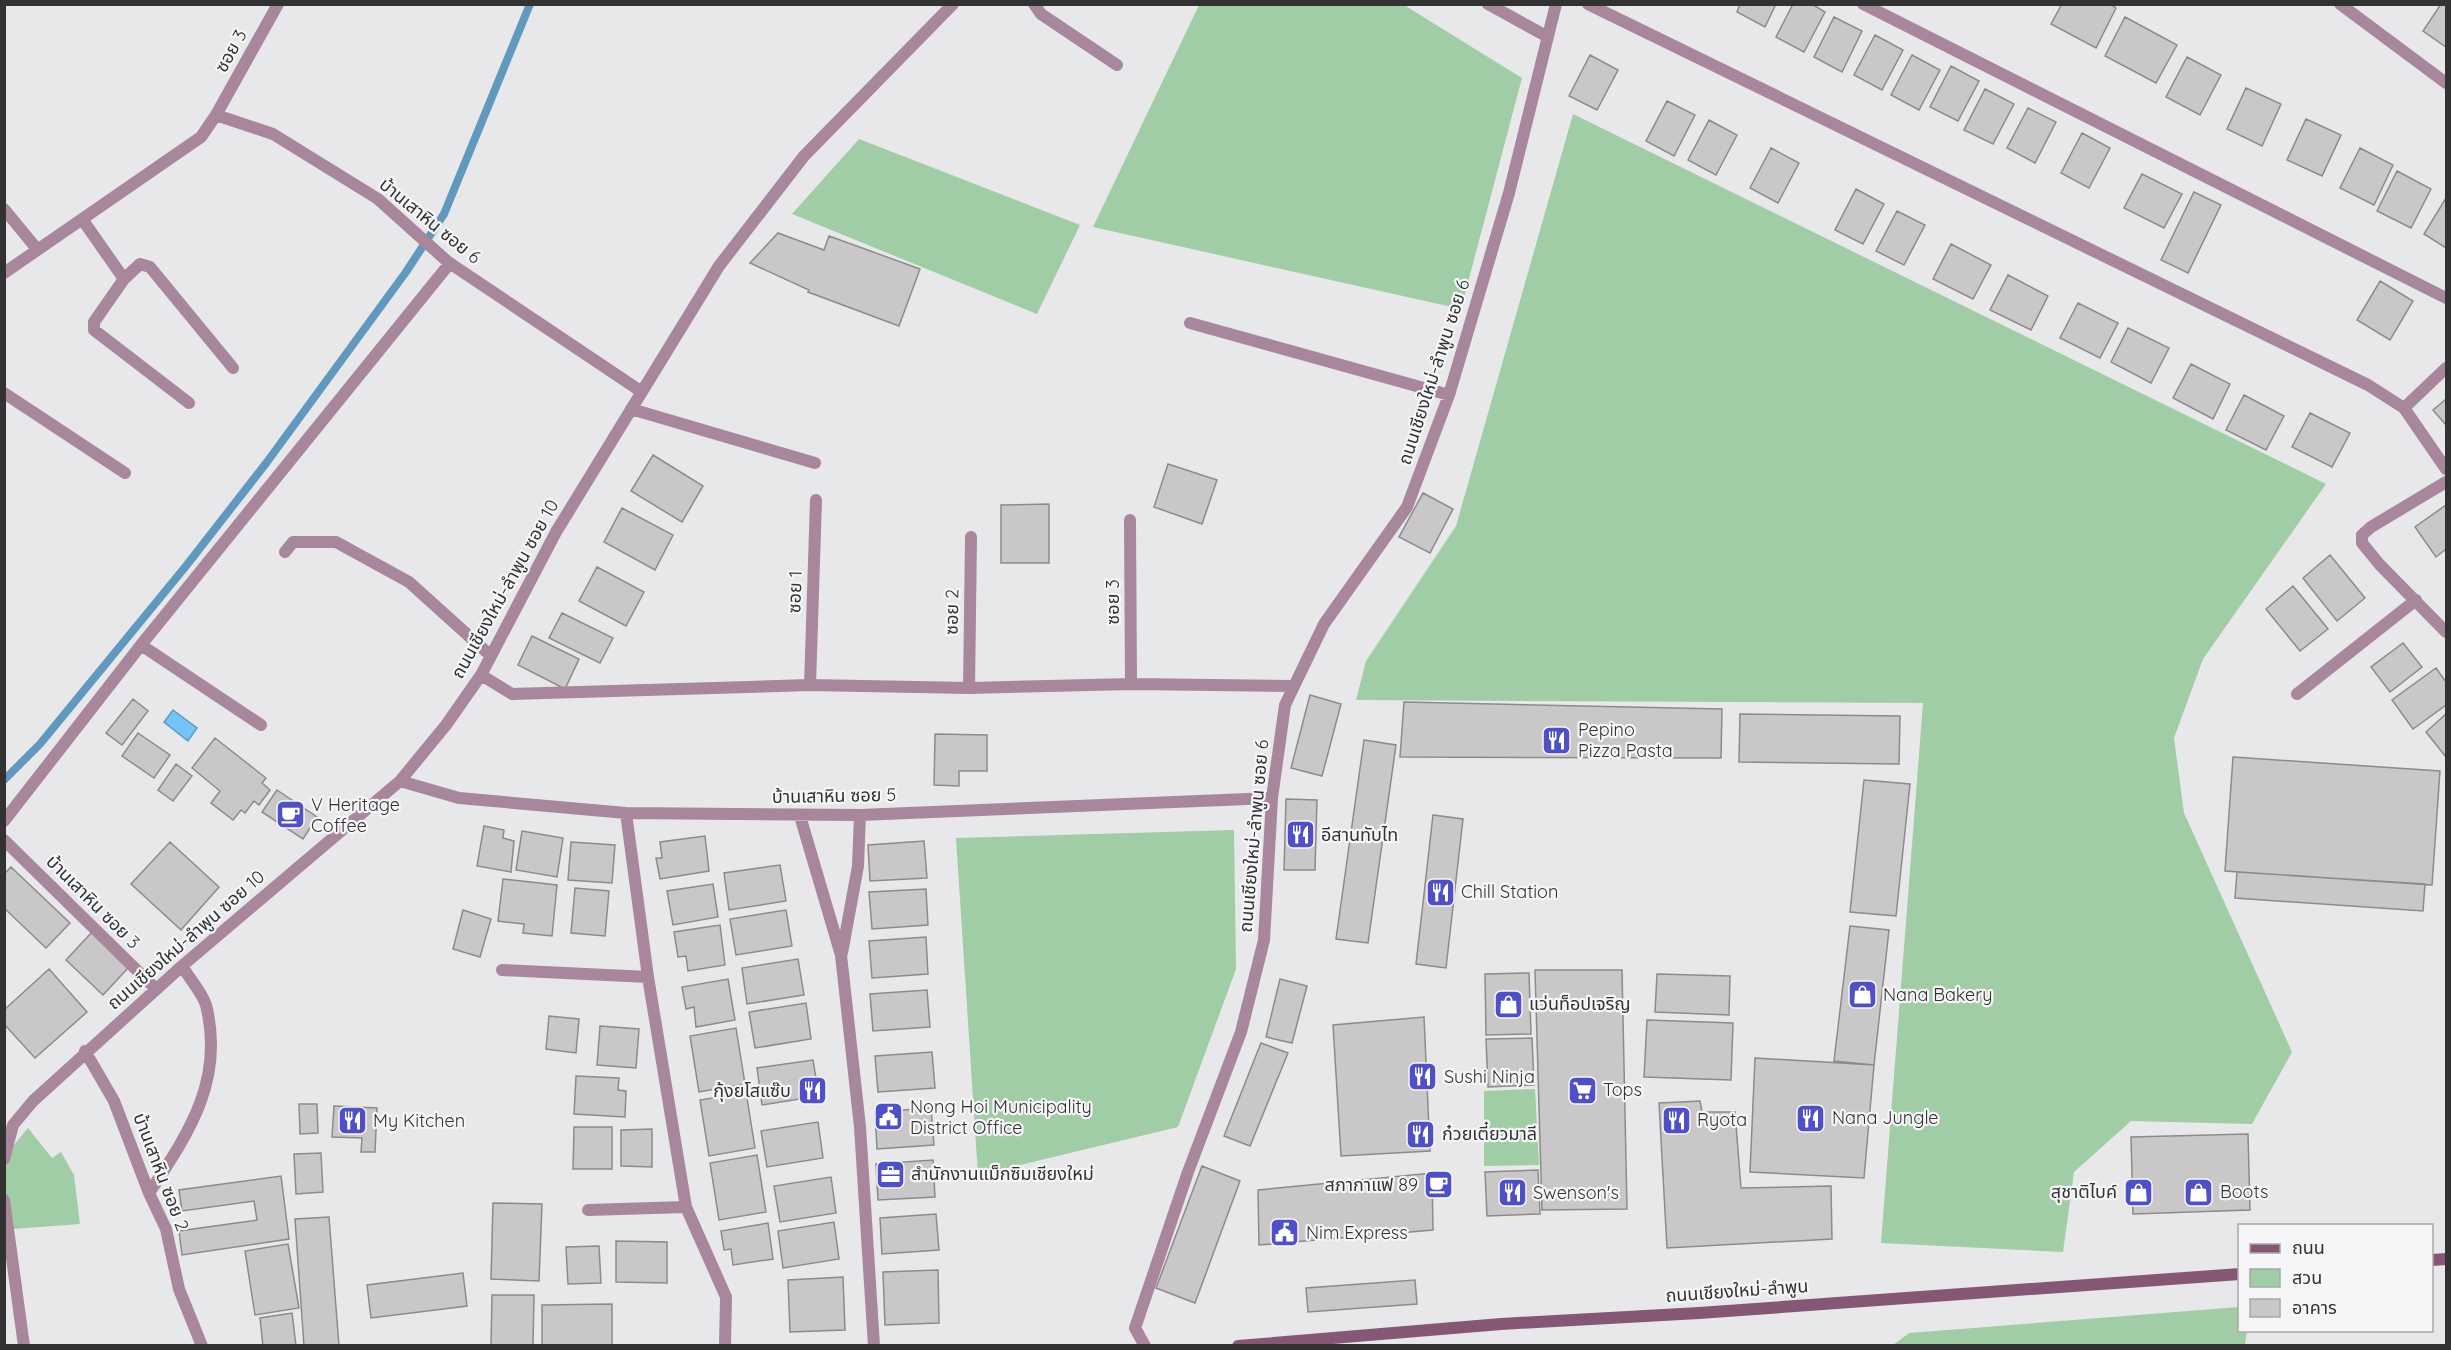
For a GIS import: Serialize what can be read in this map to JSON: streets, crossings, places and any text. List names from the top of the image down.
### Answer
{
  "streets": {
    "main road": ["ถนนเชียงใหม่-ลำพูน"],
    "street": [
      "ซอย 3",
      "บ้านเสาหิน ซอย 6",
      "ถนนเชียงใหม่-ลำพูน ซอย 6",
      "ถนนเชียงใหม่-ลำพูน ซอย 10",
      "ซอย 1",
      "ซอย 2",
      "บ้านเสาหิน ซอย 5",
      "บ้านเสาหิน ซอย 3",
      "บ้านเสาหิน ซอย 2"
    ]
  },
  "crossings": [
    ["ซอย 3", "บ้านเสาหิน ซอย 6"],
    ["บ้านเสาหิน ซอย 6", "ถนนเชียงใหม่-ลำพูน ซอย 10"],
    ["ถนนเชียงใหม่-ลำพูน ซอย 6", "บ้านเสาหิน ซอย 5"],
    ["ถนนเชียงใหม่-ลำพูน ซอย 10", "บ้านเสาหิน ซอย 5"],
    ["ถนนเชียงใหม่-ลำพูน ซอย 10", "บ้านเสาหิน ซอย 3"],
    ["ถนนเชียงใหม่-ลำพูน ซอย 10", "บ้านเสาหิน ซอย 2"]
  ],
  "places": {
    "restaurant": [
      "Pepino Pizza Pasta",
      "อีสานทับไท",
      "Chill Station",
      "Sushi Ninja",
      "กุ้งยโสแซ๊บ",
      "Nana Jungle",
      "Ryota",
      "My Kitchen",
      "ก๋วยเตี๋ยวมาลี",
      "Swenson's"
    ],
    "cafe": ["V Heritage Coffee", "สภากาแฟ 89"],
    "shop": [
      "Nana Bakery",
      "แว่นท็อปเจริญ",
      "สุชาติไบค์",
      "Boots"
    ],
    "supermarket": ["Tops"],
    "public building": ["Nong Hoi Municipality District Office", "Nim Express"],
    "office": ["สำนักงานแม็กซิมเชียงใหม่"]
  },
  "legend": ["ถนน", "สวน", "อาคาร"]
}
